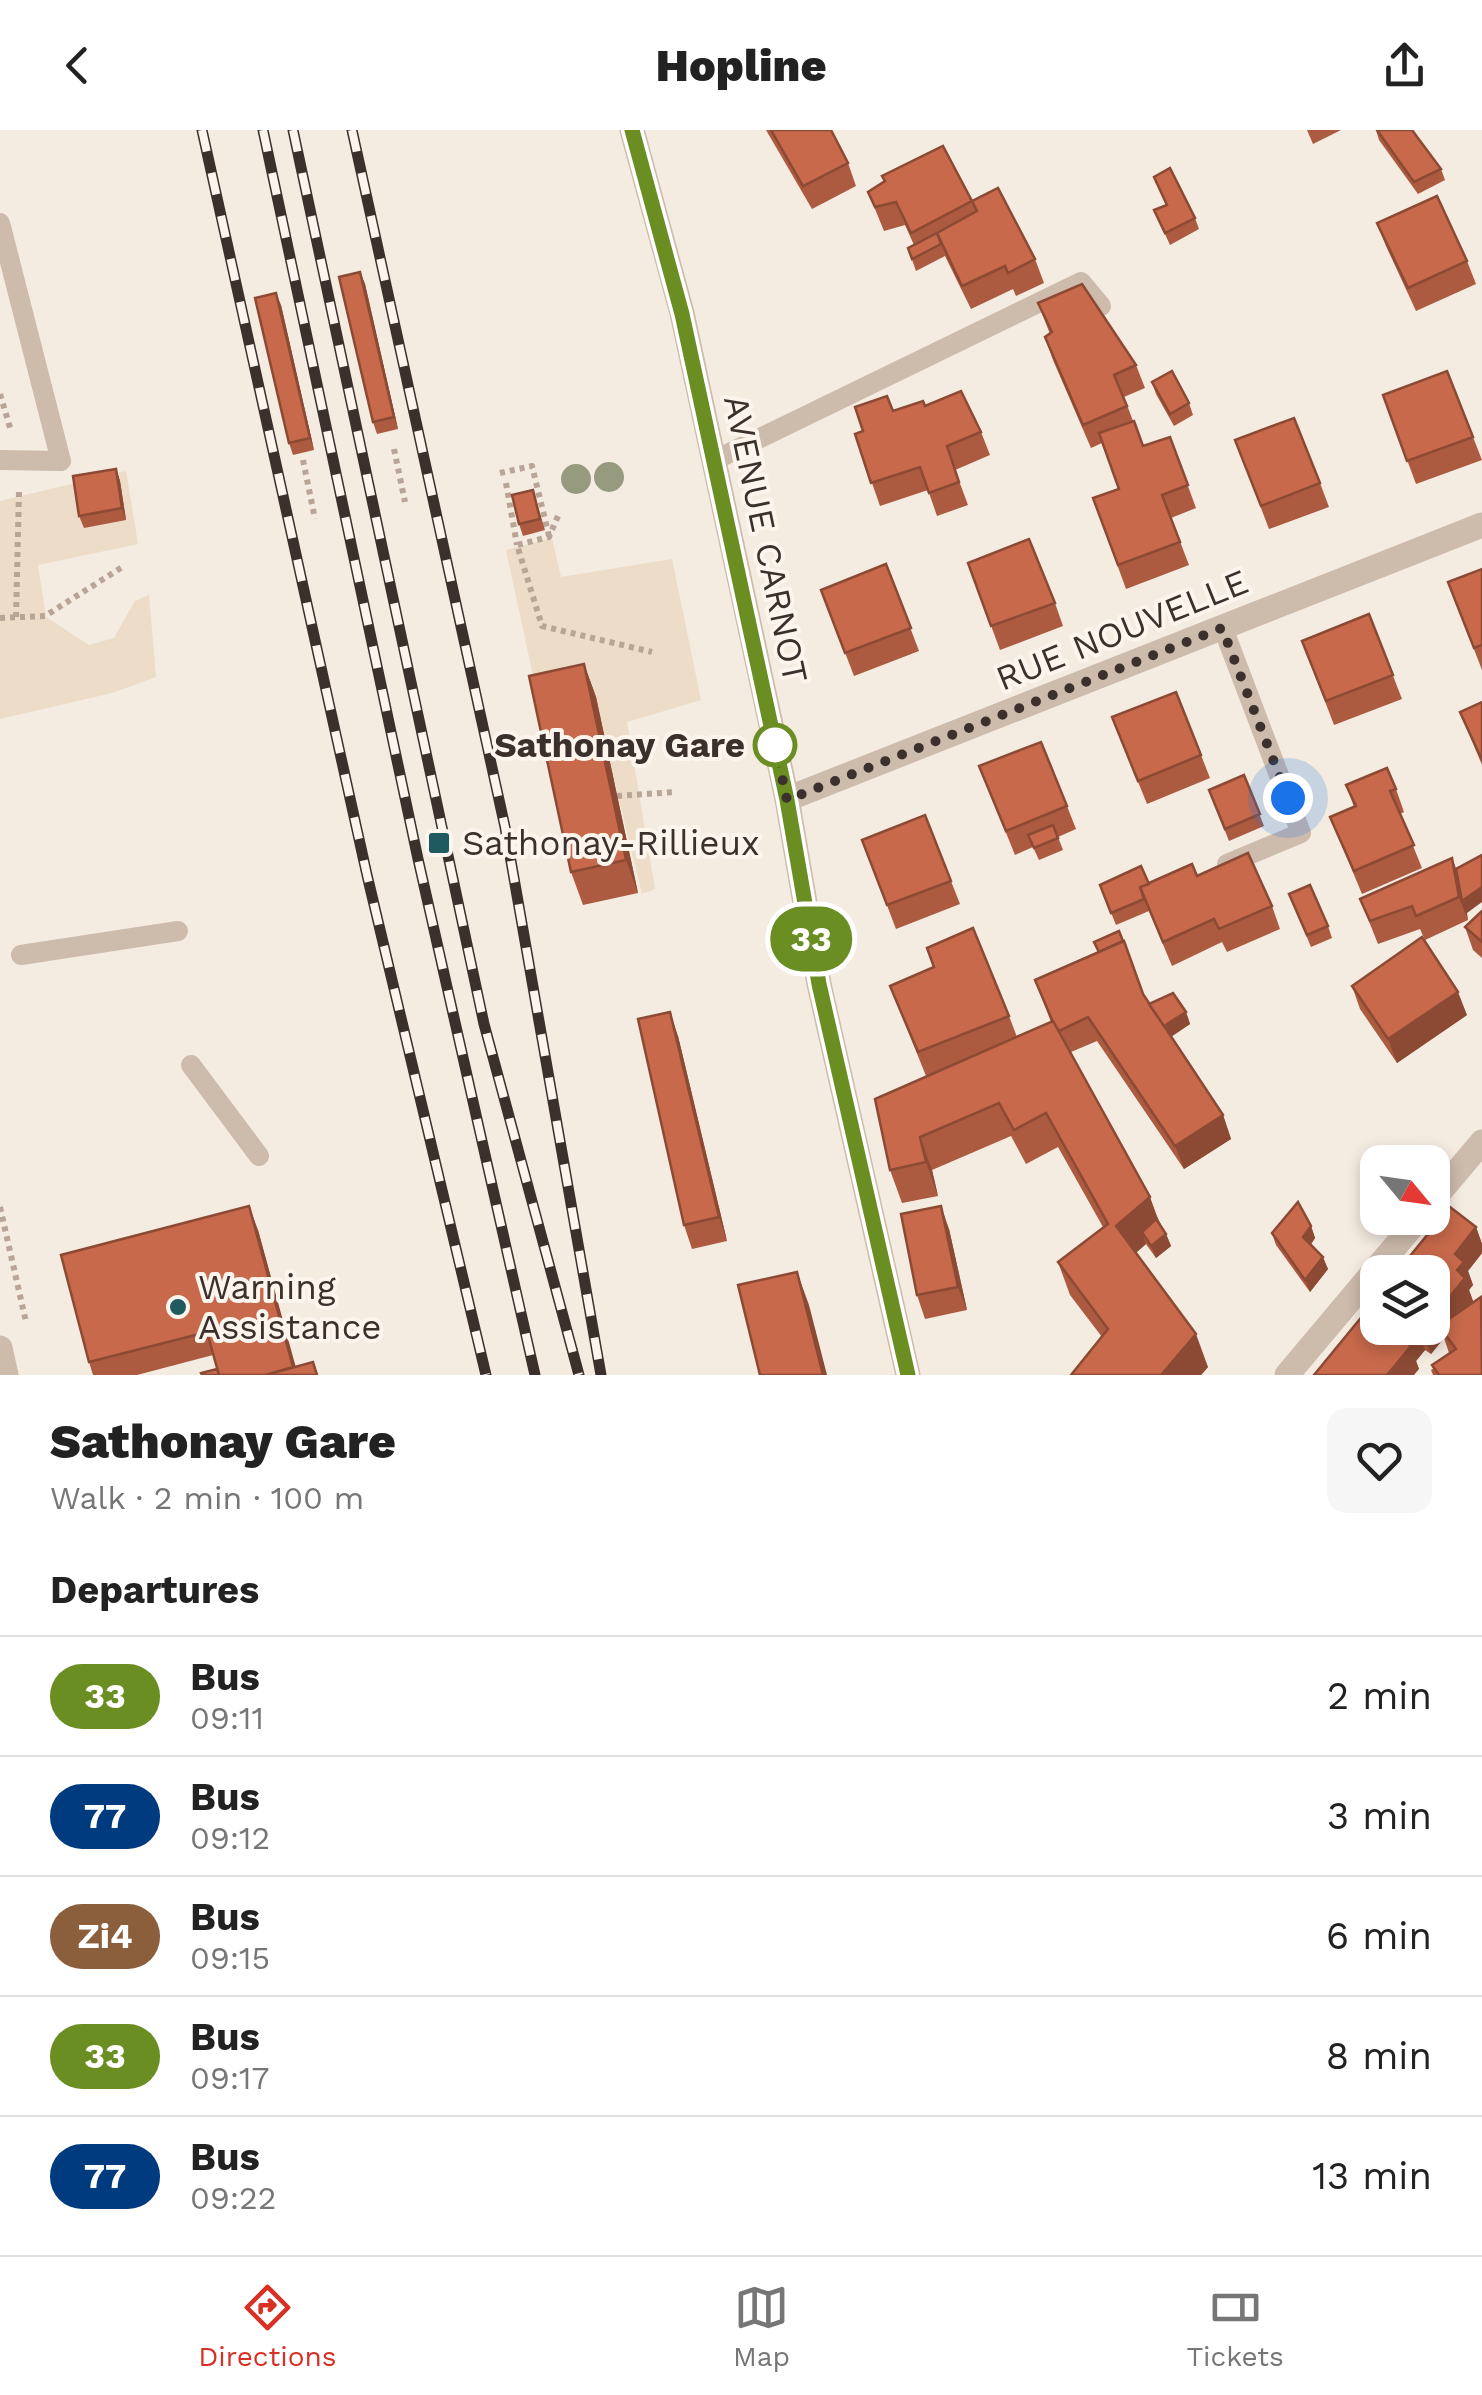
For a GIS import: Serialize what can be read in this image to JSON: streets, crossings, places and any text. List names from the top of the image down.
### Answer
{
  "streets": {
    "street": ["AVENUE CARNOT", "RUE NOUVELLE"]
  },
  "crossings": [
    ["AVENUE CARNOT", "RUE NOUVELLE"]
  ],
  "places": {
    "other": ["Sathonay Gare", "Warning Assistance"],
    "transit": ["Sathonay-Rillieux"]
  },
  "lines": ["bus line 33"],
  "north": "bottom right",
  "page": {
    "header": "Hopline",
    "on_map": "33",
    "heading": [
      ["Sathonay Gare", "Walk · 2 min · 100 m"],
      "Departures"
    ],
    "list": [
      {
        "mark": "33",
        "name": "Bus",
        "note": "09:11",
        "value": "2 min"
      },
      {
        "mark": "77",
        "name": "Bus",
        "note": "09:12",
        "value": "3 min"
      },
      {
        "mark": "Zi4",
        "name": "Bus",
        "note": "09:15",
        "value": "6 min"
      },
      {
        "mark": "33",
        "name": "Bus",
        "note": "09:17",
        "value": "8 min"
      },
      {
        "mark": "77",
        "name": "Bus",
        "note": "09:22",
        "value": "13 min"
      }
    ],
    "tabs": ["Directions", "Map", "Tickets"]
  }
}
